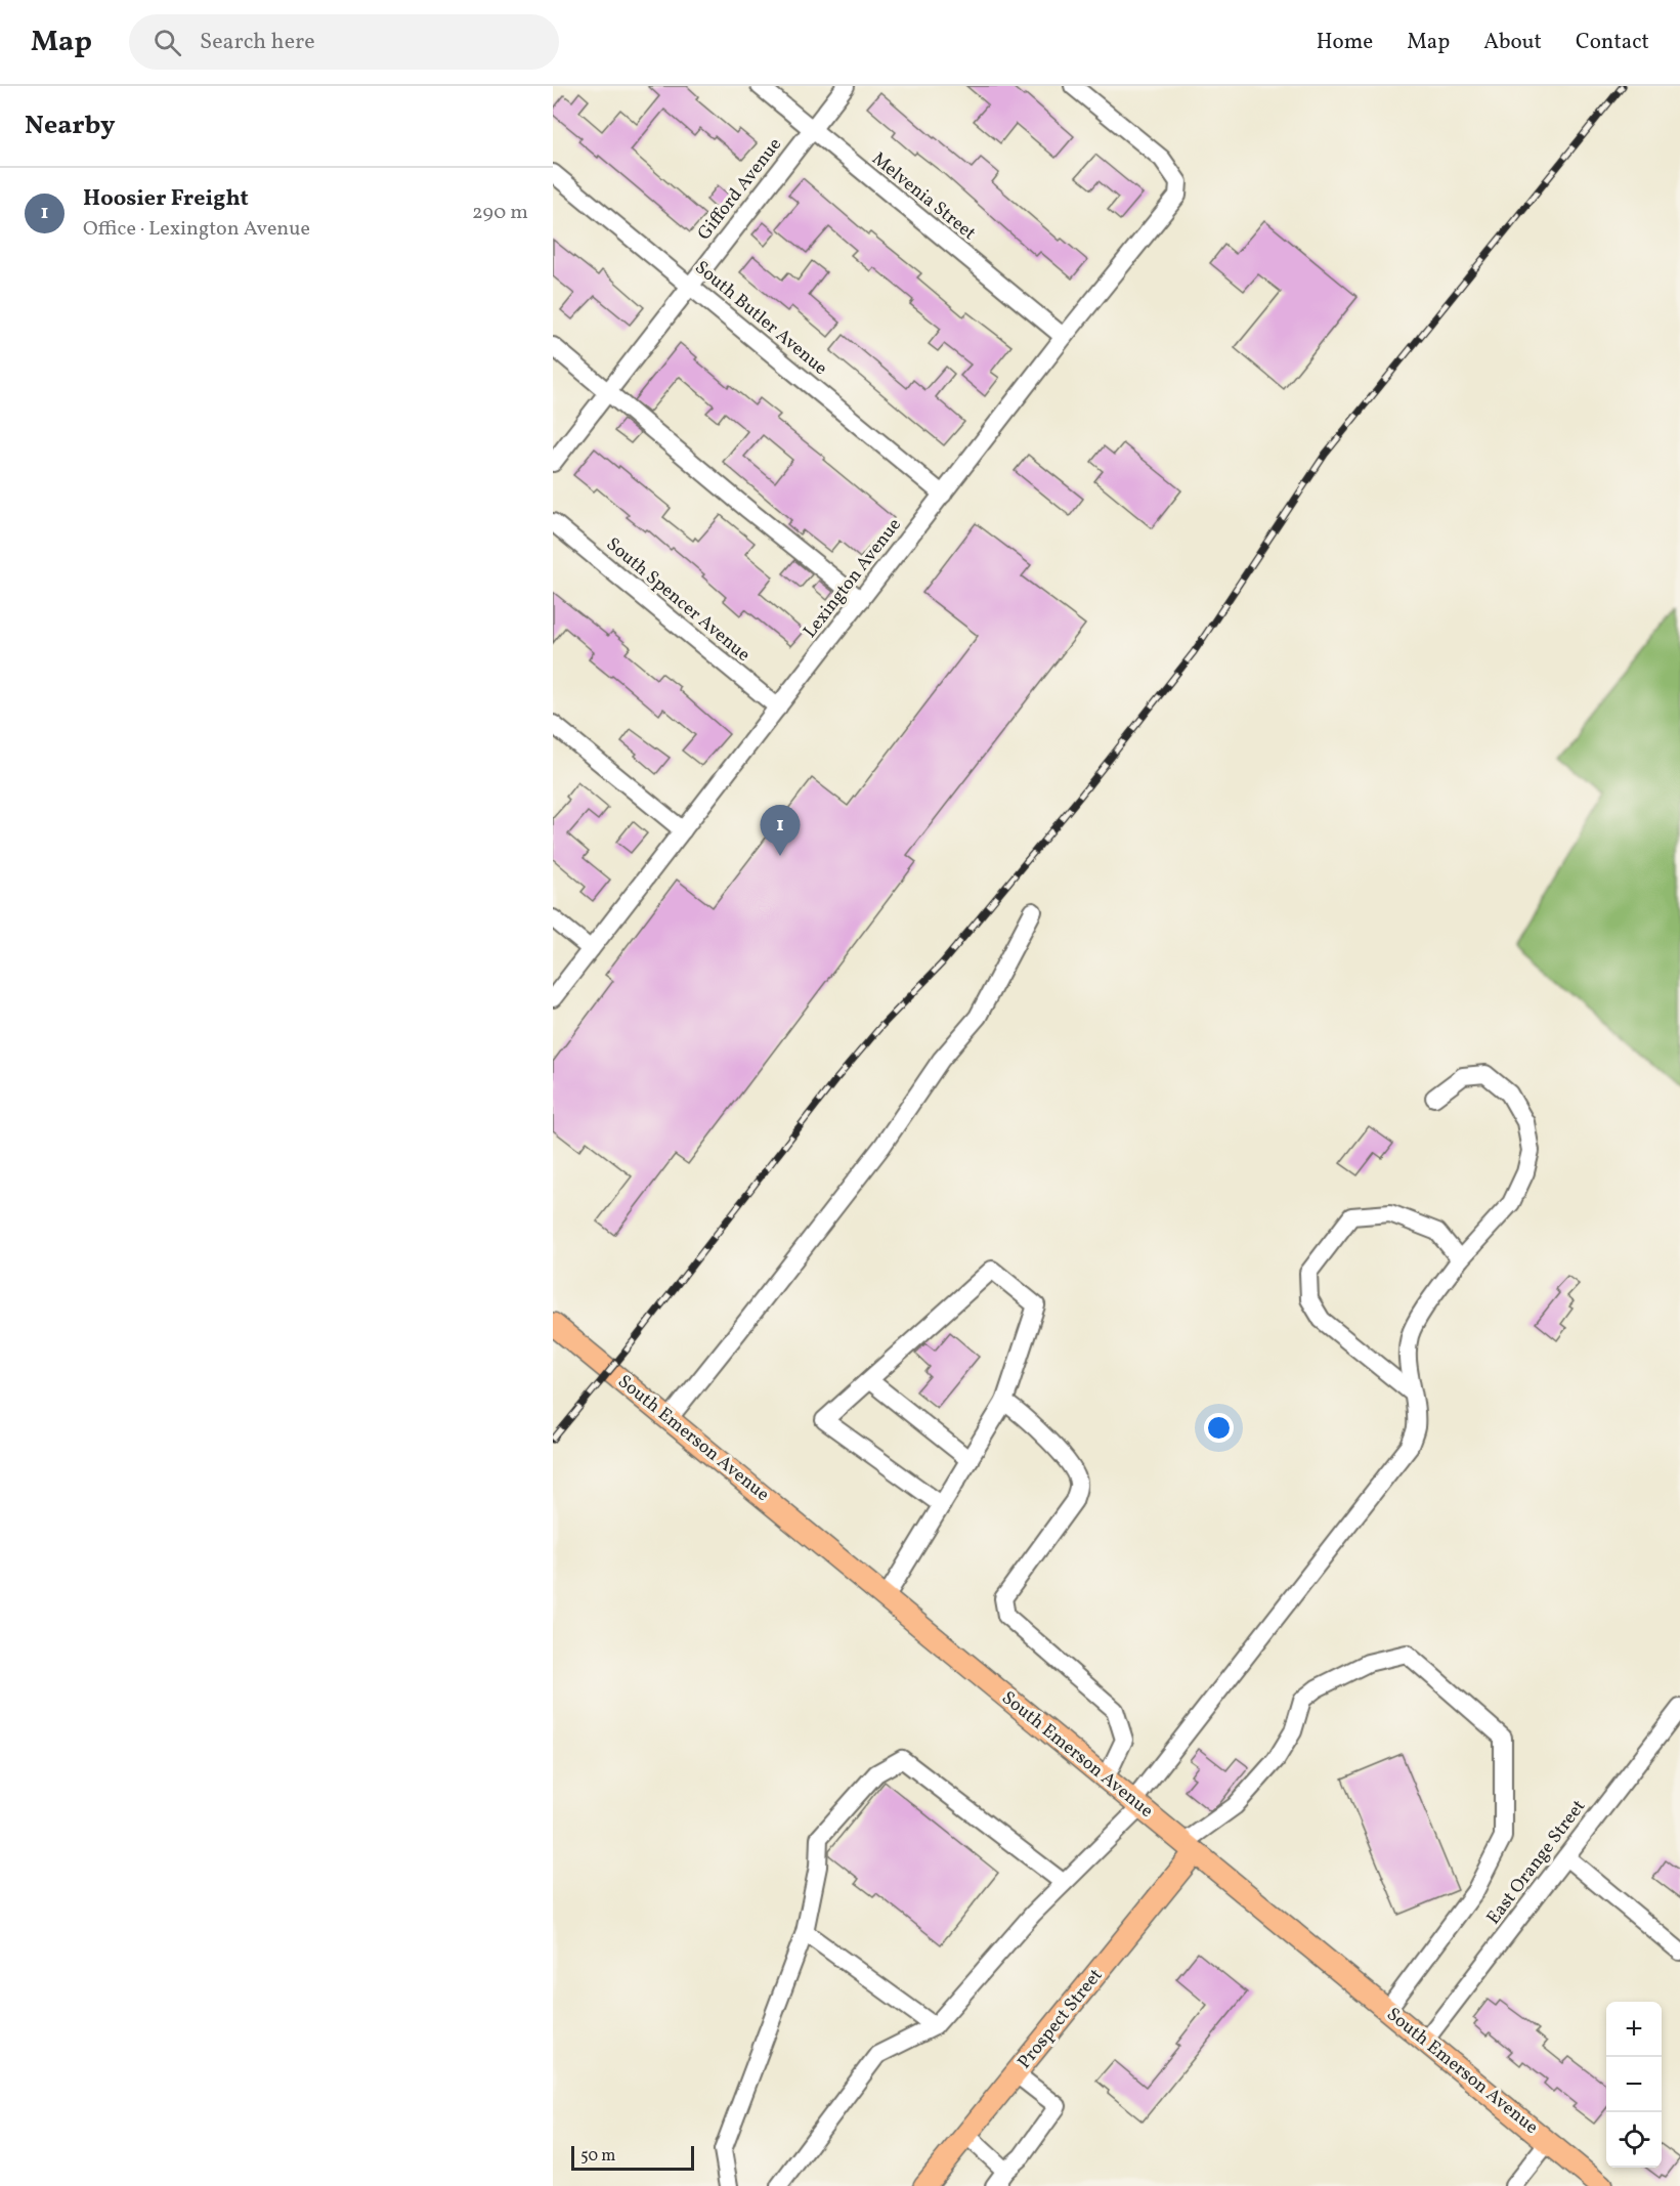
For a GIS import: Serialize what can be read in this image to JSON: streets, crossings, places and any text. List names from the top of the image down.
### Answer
{
  "streets": {
    "main road": ["South Emerson Avenue", "Prospect Street"],
    "street": [
      "Gifford Avenue",
      "Melvenia Street",
      "South Butler Avenue",
      "Lexington Avenue",
      "South Spencer Avenue",
      "East Orange Street"
    ]
  },
  "crossings": [
    ["Gifford Avenue", "Melvenia Street"],
    ["Gifford Avenue", "South Butler Avenue"],
    ["Melvenia Street", "Lexington Avenue"],
    ["South Butler Avenue", "Lexington Avenue"],
    ["Lexington Avenue", "South Spencer Avenue"],
    ["South Emerson Avenue", "East Orange Street"],
    ["South Emerson Avenue", "Prospect Street"]
  ],
  "scale_bar": "50 m",
  "page": {
    "header": "Map",
    "search": "Search here",
    "nav": [
      "Home",
      "Map",
      "About",
      "Contact"
    ],
    "heading": "Nearby",
    "list": [
      {
        "mark": "1",
        "name": "Hoosier Freight",
        "note": "Office · Lexington Avenue",
        "value": "290 m"
      }
    ],
    "pins": "1",
    "map_buttons": ["+", "−"],
    "scale": "50 m"
  }
}
